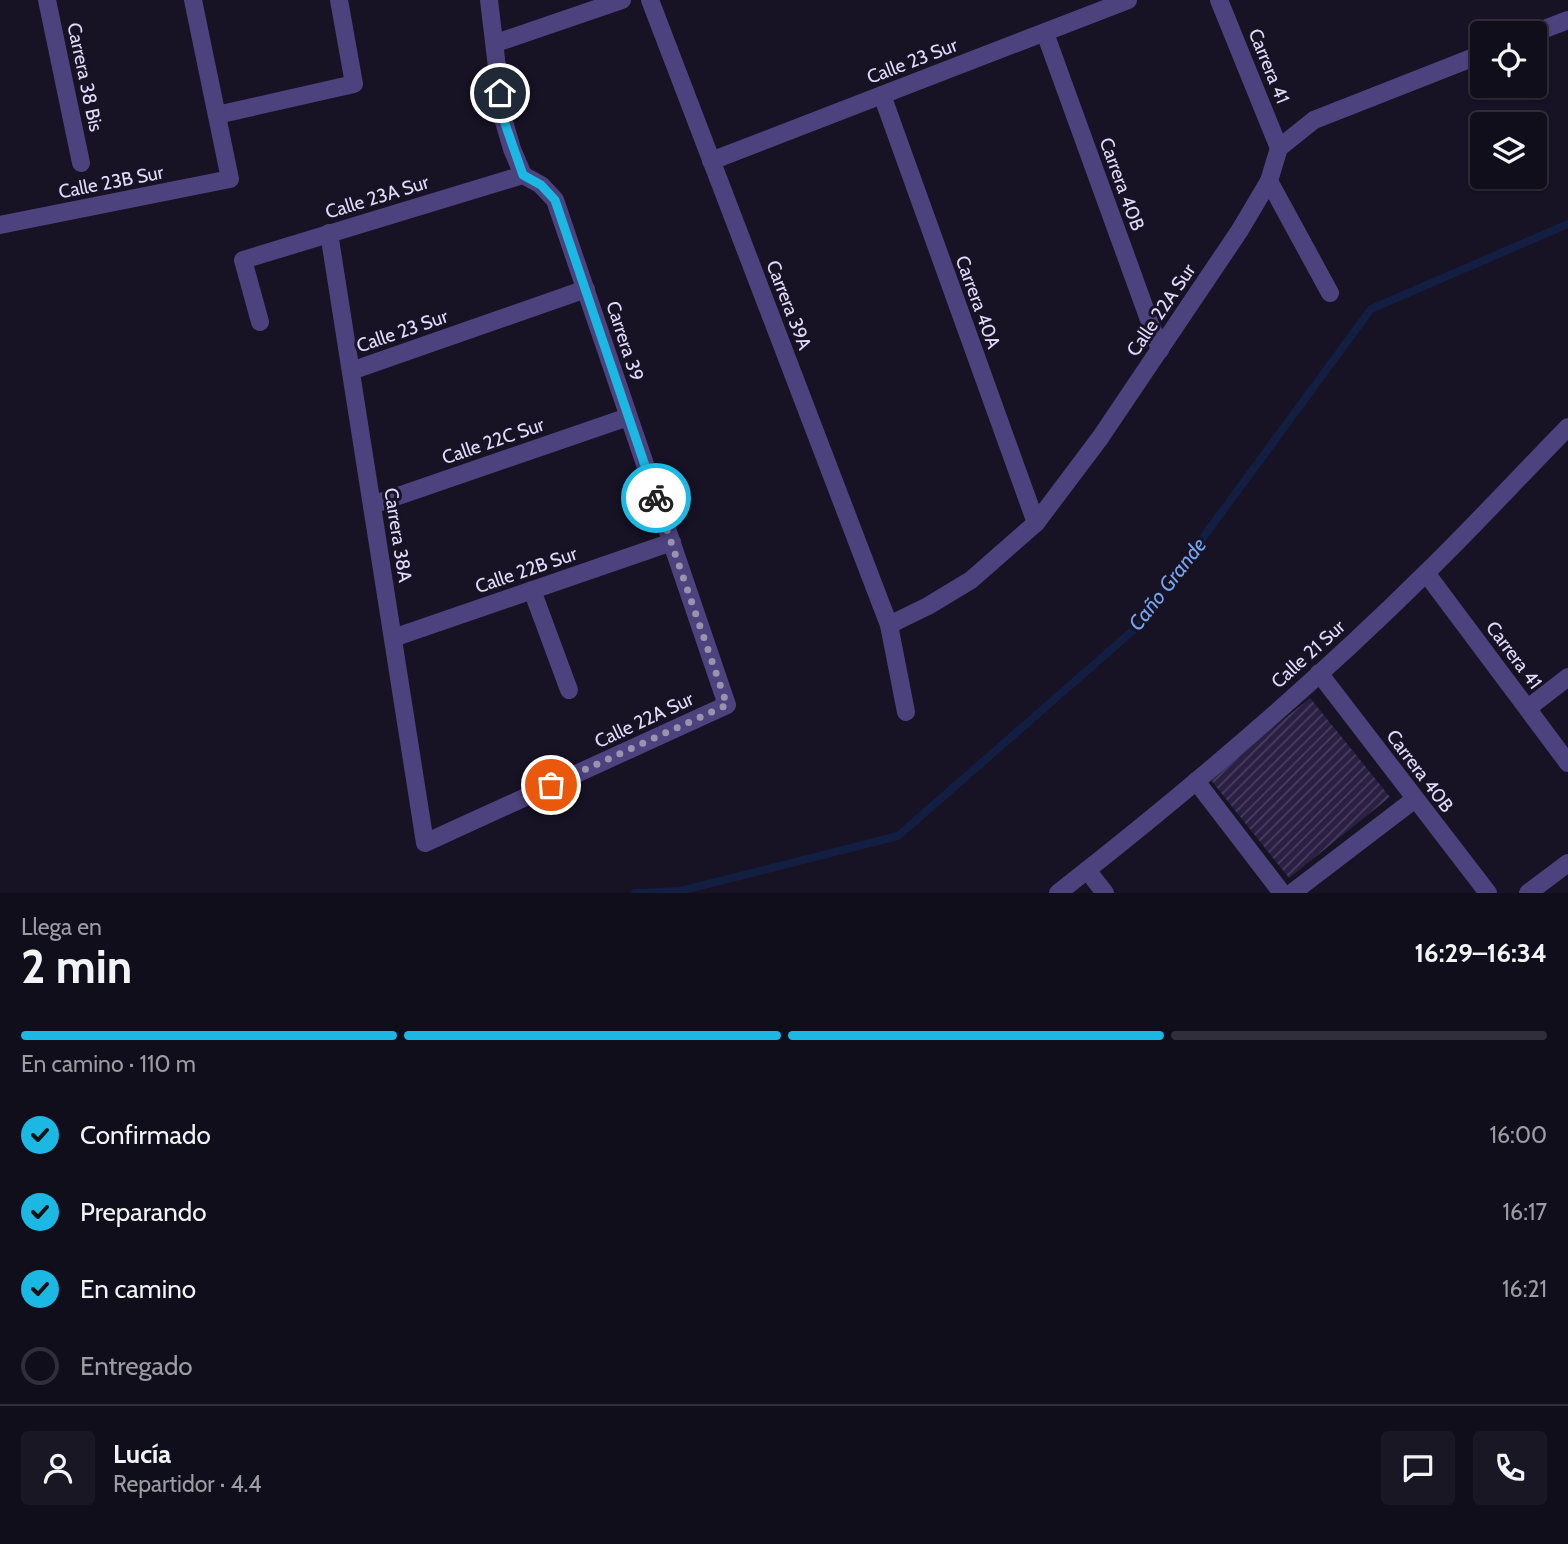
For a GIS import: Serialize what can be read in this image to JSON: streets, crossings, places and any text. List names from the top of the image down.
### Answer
{
  "streets": {
    "street": [
      "Calle 23 Sur",
      "Carrera 41",
      "Carrera 38 Bis",
      "Calle 23B Sur",
      "Carrera 40B",
      "Calle 23A Sur",
      "Carrera 40A",
      "Carrera 39A",
      "Calle 22A Sur",
      "Carrera 39",
      "Calle 22C Sur",
      "Carrera 38A",
      "Calle 22B Sur",
      "Calle 21 Sur"
    ]
  },
  "crossings": [
    ["Calle 23 Sur", "Carrera 40B"],
    ["Calle 23 Sur", "Carrera 40A"],
    ["Calle 23 Sur", "Carrera 39A"],
    ["Calle 23 Sur", "Carrera 39"],
    ["Calle 23 Sur", "Carrera 38A"],
    ["Carrera 41", "Calle 22A Sur"],
    ["Carrera 41", "Calle 21 Sur"],
    ["Carrera 40B", "Calle 22A Sur"],
    ["Carrera 40B", "Calle 21 Sur"],
    ["Calle 23A Sur", "Carrera 39"],
    ["Calle 23A Sur", "Carrera 38A"],
    ["Carrera 40A", "Calle 22A Sur"],
    ["Carrera 39A", "Calle 22A Sur"],
    ["Calle 22A Sur", "Carrera 39"],
    ["Calle 22A Sur", "Carrera 38A"],
    ["Carrera 39", "Calle 22C Sur"],
    ["Carrera 39", "Calle 22B Sur"],
    ["Calle 22C Sur", "Carrera 38A"],
    ["Carrera 38A", "Calle 22B Sur"]
  ],
  "water": ["Caño Grande"],
  "page": {
    "heading": ["2 min", "Llega en", "16:29–16:34"],
    "panel": ["Lucía", "Repartidor · 4.4"],
    "bar": "En camino · 110 m",
    "list": [
      ["Confirmado", "16:00"],
      ["Preparando", "16:17"],
      ["En camino", "16:21"],
      "Entregado"
    ]
  }
}
